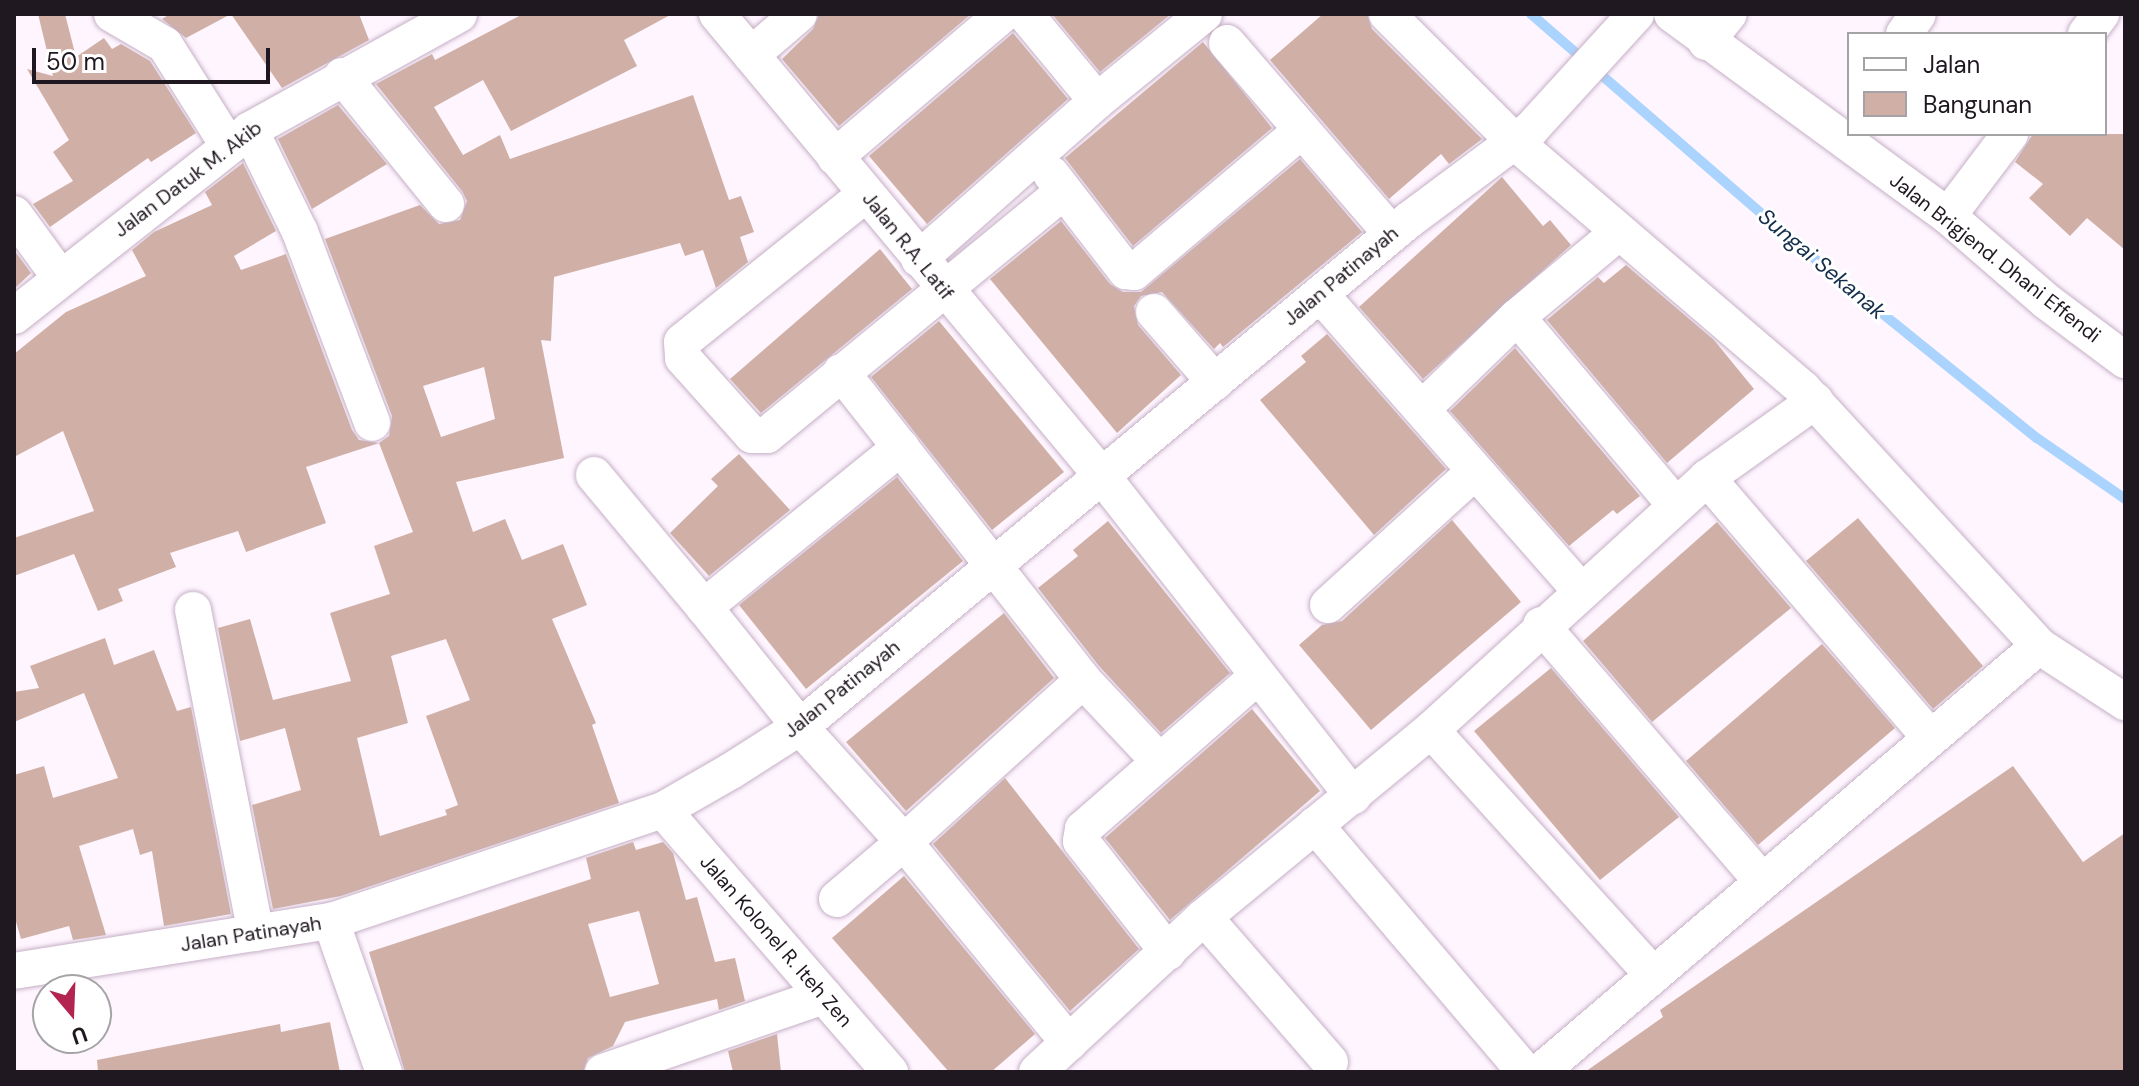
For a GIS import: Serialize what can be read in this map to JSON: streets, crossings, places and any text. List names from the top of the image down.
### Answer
{
  "streets": {
    "street": [
      "Jalan Datuk M. Akib",
      "Jalan R.A. Latif",
      "Jalan Brigjend. Dhani Effendi",
      "Jalan Patinayah",
      "Jalan Kolonel R. Iteh Zen"
    ]
  },
  "crossings": [
    ["Jalan R.A. Latif", "Jalan Patinayah"],
    ["Jalan Patinayah", "Jalan Kolonel R. Iteh Zen"]
  ],
  "water": ["Sungai Sekanak"],
  "legend": ["Jalan", "Bangunan"],
  "scale_bar": "50 m",
  "north": "bottom"
}
